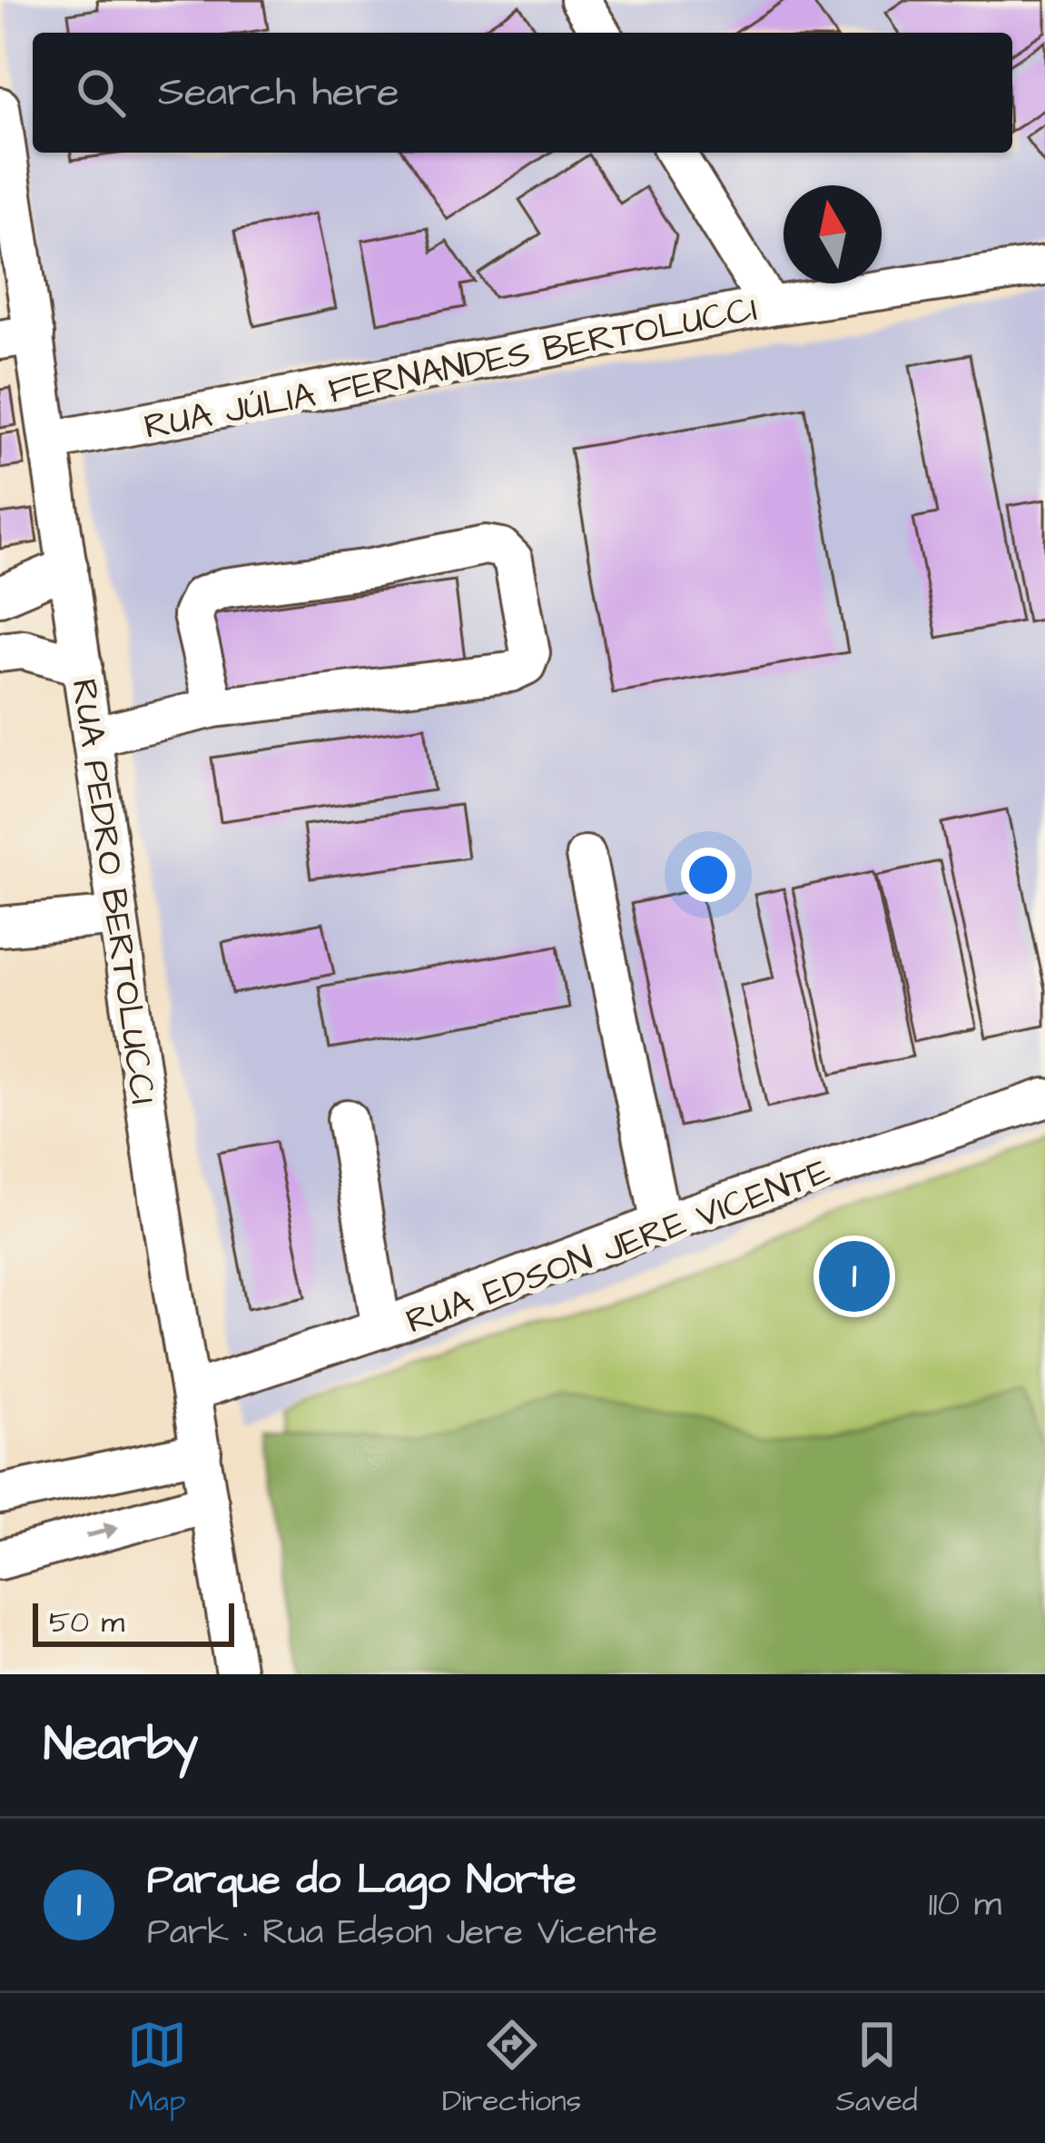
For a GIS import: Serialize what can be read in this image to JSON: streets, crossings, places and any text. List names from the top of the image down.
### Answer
{
  "streets": {
    "street": ["RUA JÚLIA FERNANDES BERTOLUCCI", "RUA PEDRO BERTOLUCCI", "RUA EDSON JERE VICENTE"]
  },
  "crossings": [
    ["RUA JÚLIA FERNANDES BERTOLUCCI", "RUA PEDRO BERTOLUCCI"],
    ["RUA PEDRO BERTOLUCCI", "RUA EDSON JERE VICENTE"]
  ],
  "scale_bar": "50 m",
  "north": "top",
  "page": {
    "search": "Search here",
    "pins": "1",
    "scale": "50 m",
    "heading": "Nearby",
    "list": [
      {
        "mark": "1",
        "name": "Parque do Lago Norte",
        "note": "Park · Rua Edson Jere Vicente",
        "value": "110 m"
      }
    ],
    "nav": ["Map", "Directions", "Saved"]
  }
}
